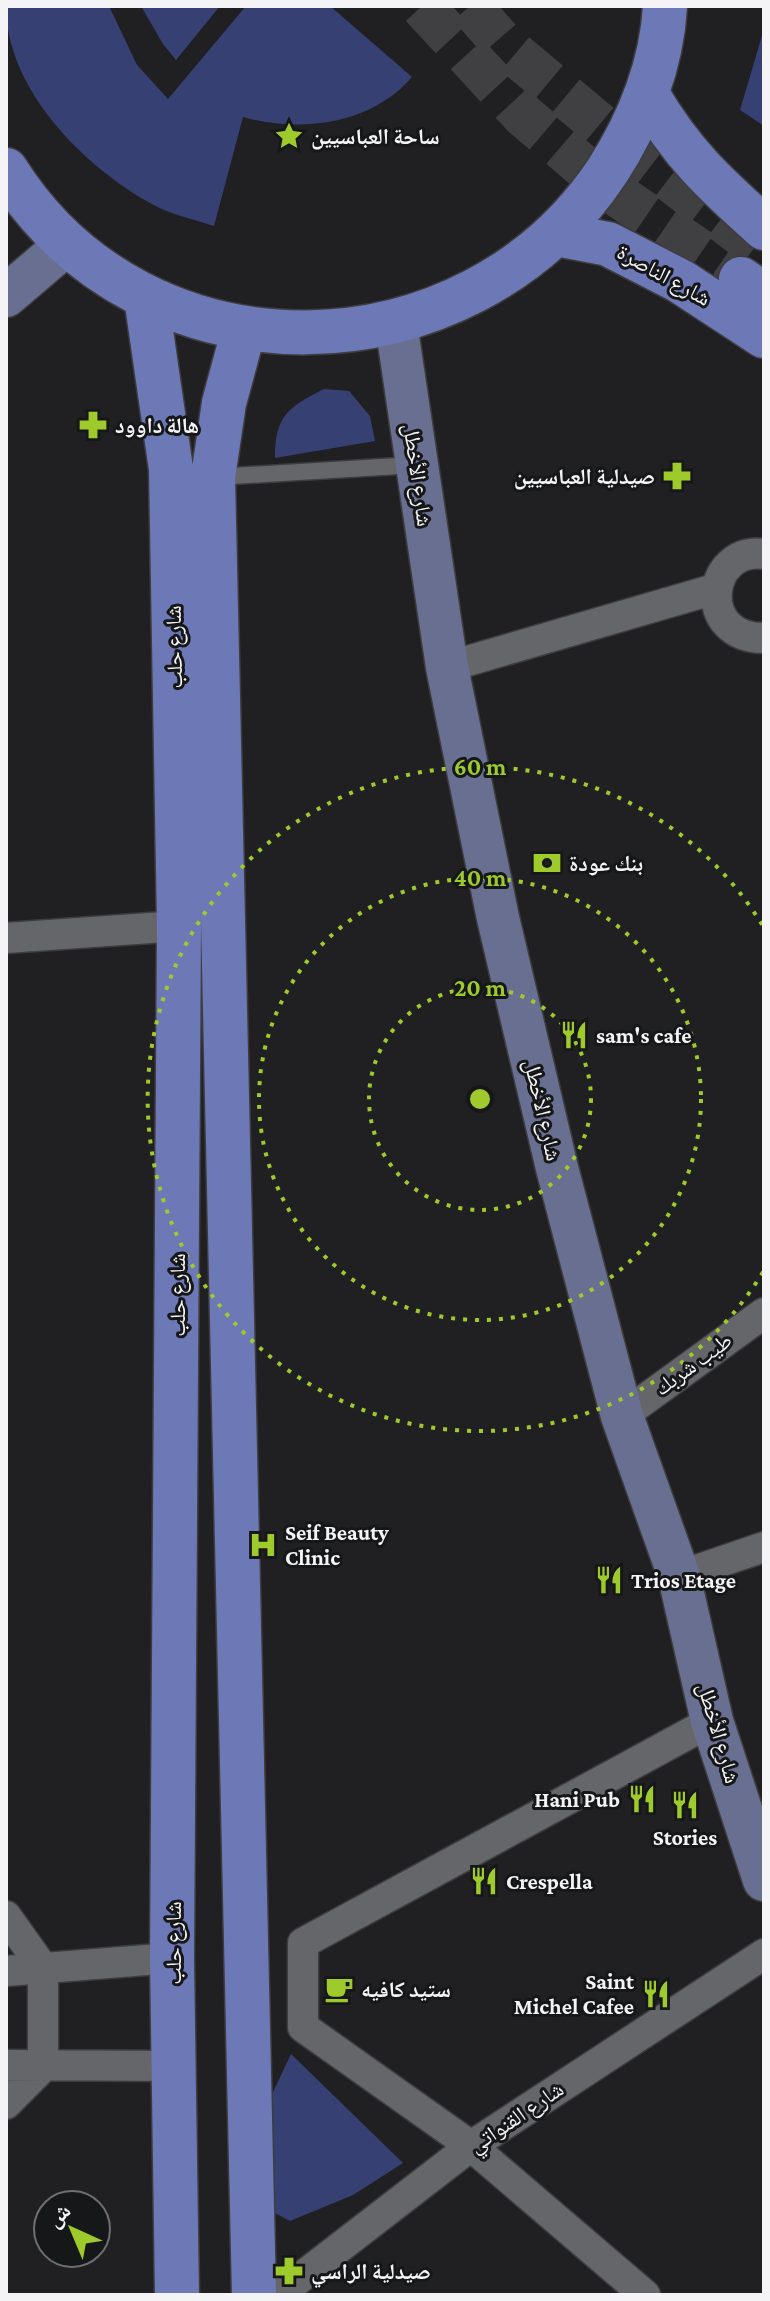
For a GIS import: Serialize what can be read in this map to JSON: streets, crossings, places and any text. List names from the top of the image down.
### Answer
{
  "streets": {
    "main road": ["شارع الناصرة", "شارع الأخطل", "شارع حلب"],
    "street": ["طيب شربك", "شارع القنواتي"]
  },
  "crossings": [
    ["شارع الأخطل", "طيب شربك"]
  ],
  "places": {
    "place": ["ساحة العباسيين"],
    "pharmacy": ["هالة داوود", "صيدلية العباسيين", "صيدلية الراسي"],
    "bank": ["بنك عودة"],
    "restaurant": [
      "sam's cafe",
      "Trios Etage",
      "Hani Pub",
      "Stories",
      "Crespella",
      "Saint Michel Cafee"
    ],
    "hospital": ["Seif Beauty Clinic"],
    "cafe": ["ستيد كافيه"]
  },
  "north": "top left",
  "rings": ["60 m", "40 m", "20 m"]
}
